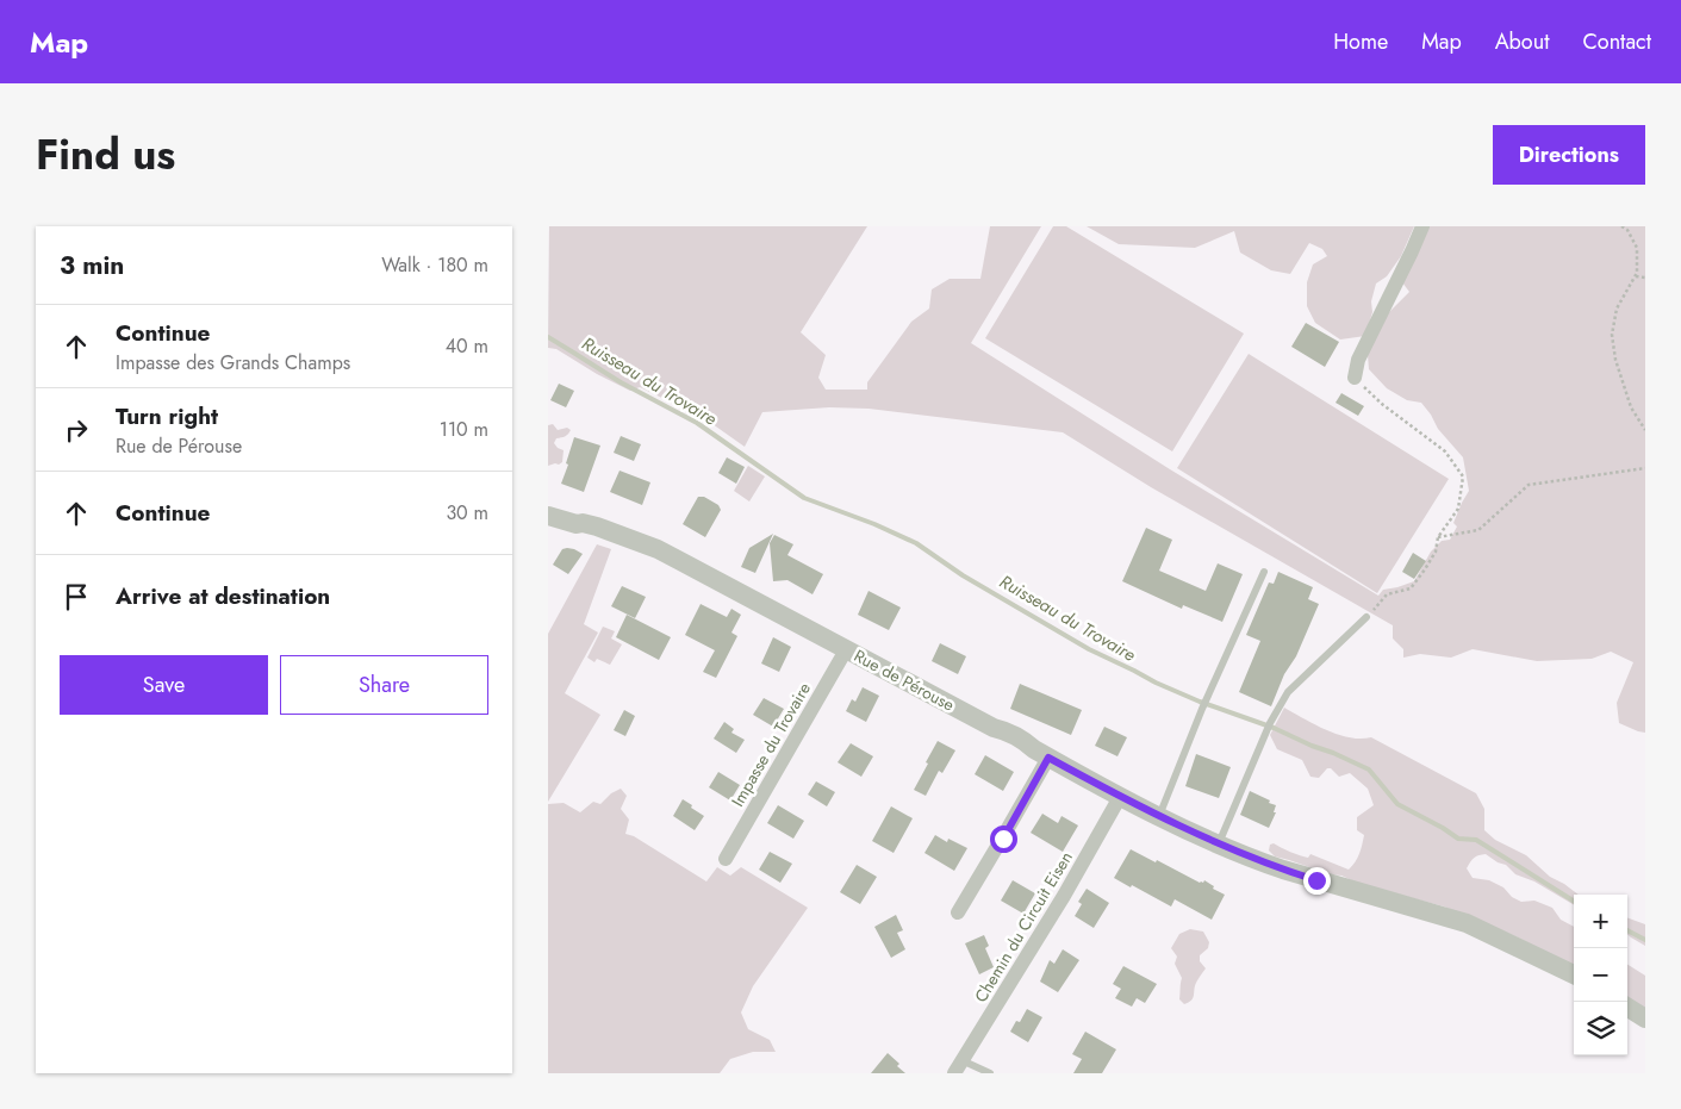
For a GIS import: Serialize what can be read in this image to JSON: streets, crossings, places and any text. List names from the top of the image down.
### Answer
{
  "streets": {
    "street": ["Rue de Pérouse", "Impasse du Trovaire", "Chemin du Circuit Eisen"]
  },
  "crossings": [
    ["Rue de Pérouse", "Impasse du Trovaire"],
    ["Rue de Pérouse", "Chemin du Circuit Eisen"]
  ],
  "water": ["Ruisseau du Trovaire"],
  "page": {
    "header": "Map",
    "nav": [
      "Home",
      "Map",
      "About",
      "Contact"
    ],
    "title": "Find us",
    "buttons": [
      "Directions",
      ["Save", "Share"]
    ],
    "heading": ["3 min", "Walk · 180 m"],
    "list": [
      ["Continue", "Impasse des Grands Champs", "40 m"],
      ["Turn right", "Rue de Pérouse", "110 m"],
      ["Continue", "30 m"],
      "Arrive at destination"
    ],
    "map_buttons": ["+", "−"]
  }
}
